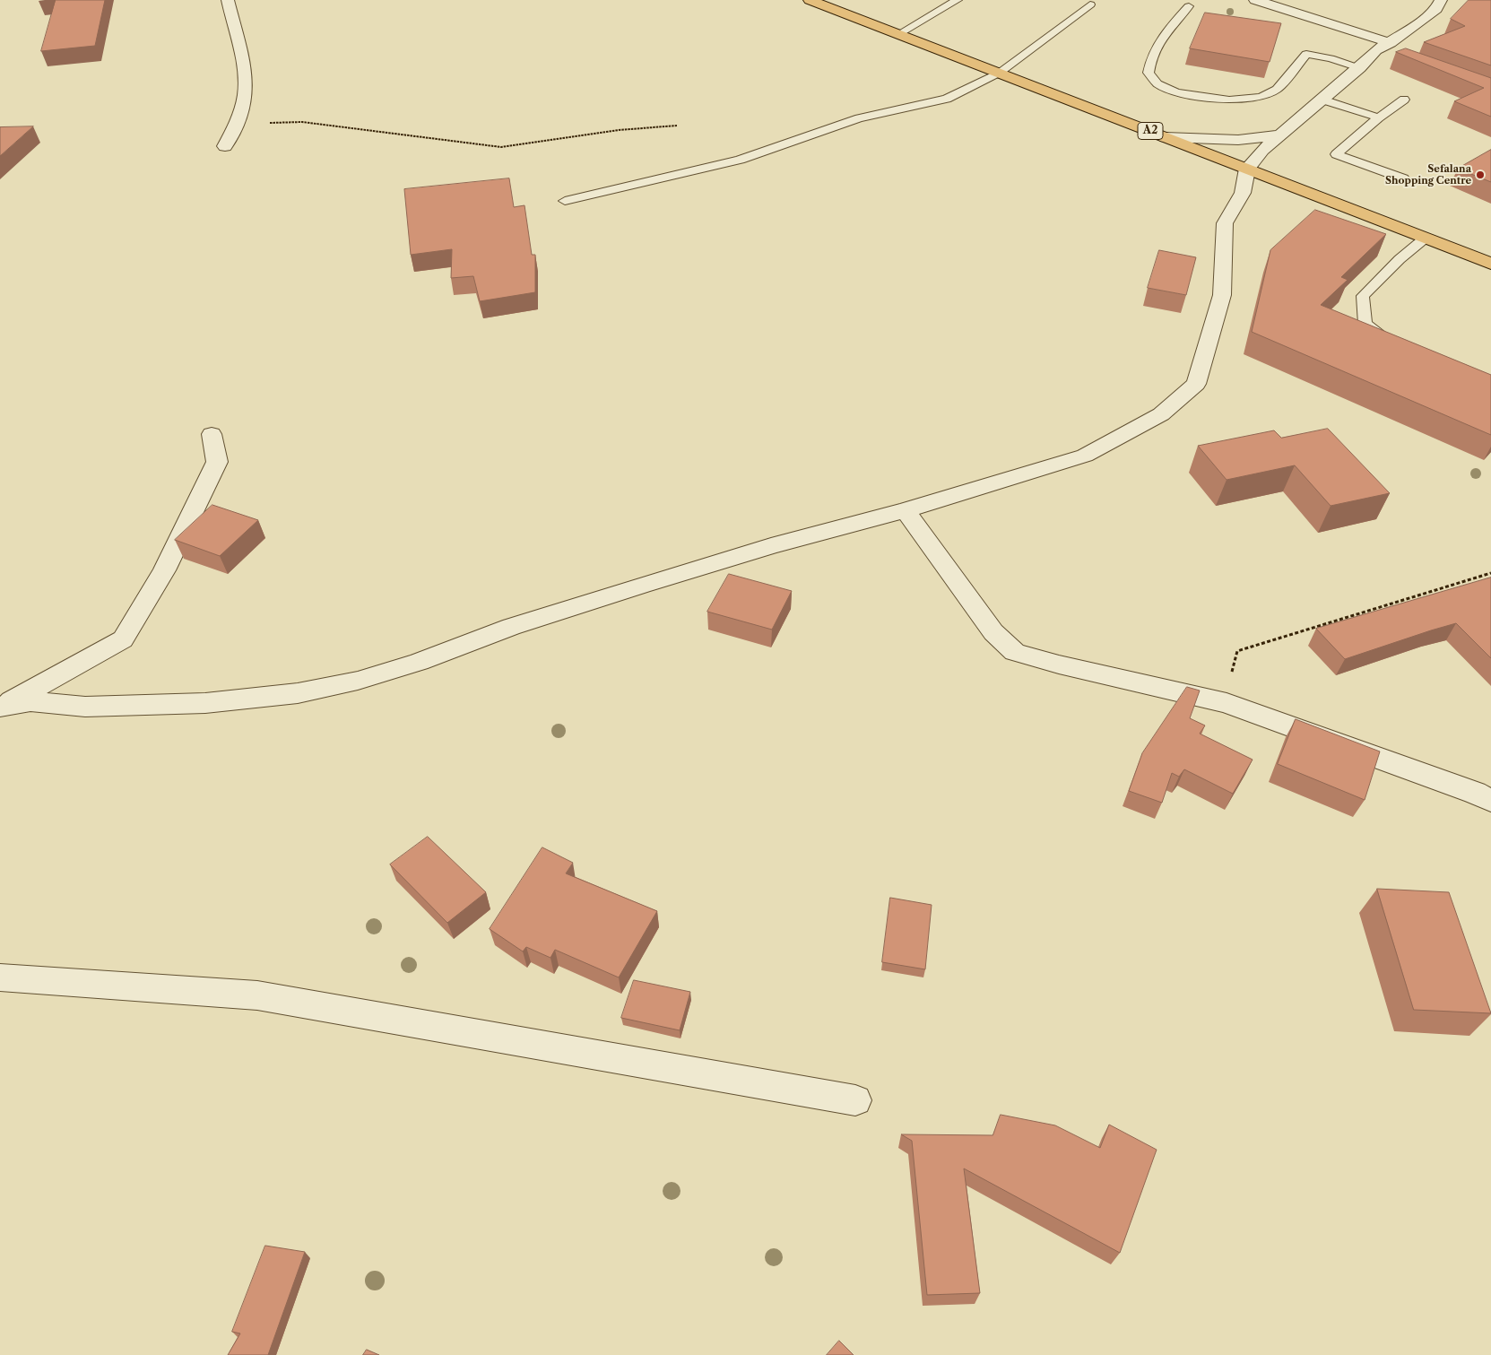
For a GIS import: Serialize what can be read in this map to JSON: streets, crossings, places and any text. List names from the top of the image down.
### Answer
{
  "streets": {
    "main road": ["A2"]
  },
  "places": ["Sefalana Shopping Centre"]
}
